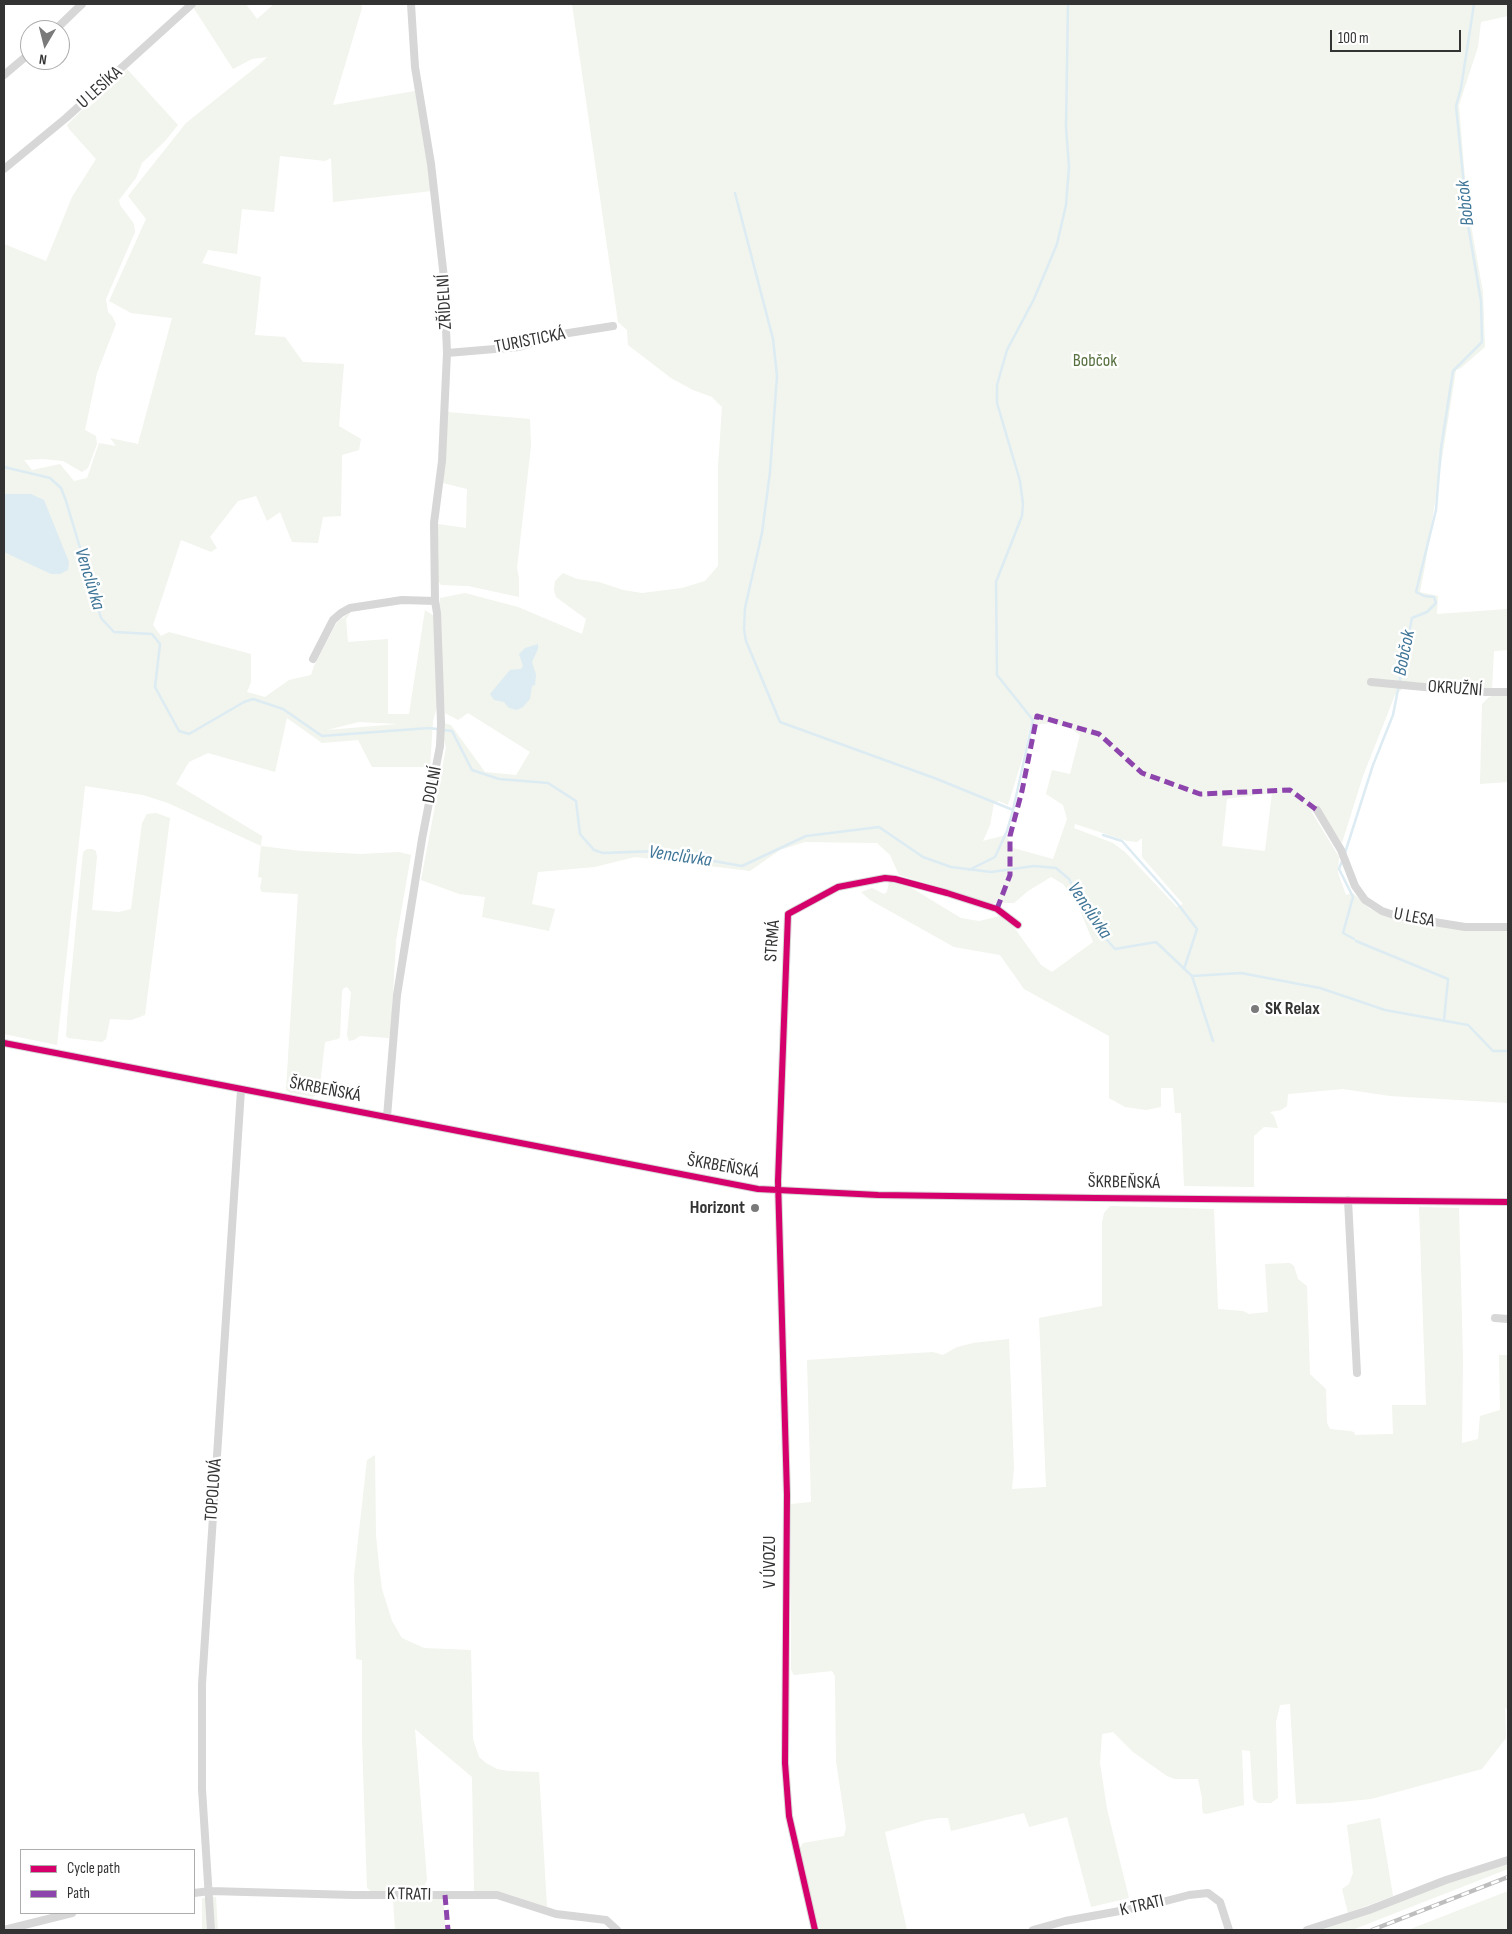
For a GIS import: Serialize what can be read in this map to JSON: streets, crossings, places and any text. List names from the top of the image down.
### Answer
{
  "streets": {
    "street": [
      "U LESÍKA",
      "ZŘÍDELNÍ",
      "TURISTICKÁ",
      "OKRUŽNÍ",
      "DOLNÍ",
      "U LESA",
      "STRMÁ",
      "ŠKRBEŇSKÁ",
      "TOPOLOVÁ",
      "V ÚVOZU",
      "K TRATI"
    ]
  },
  "crossings": [
    ["ZŘÍDELNÍ", "TURISTICKÁ"],
    ["ZŘÍDELNÍ", "DOLNÍ"],
    ["DOLNÍ", "ŠKRBEŇSKÁ"],
    ["STRMÁ", "ŠKRBEŇSKÁ"],
    ["STRMÁ", "V ÚVOZU"],
    ["ŠKRBEŇSKÁ", "TOPOLOVÁ"],
    ["ŠKRBEŇSKÁ", "V ÚVOZU"],
    ["TOPOLOVÁ", "K TRATI"]
  ],
  "water": ["Bobčok", "Venclůvka"],
  "parks": ["Bobčok"],
  "places": ["SK Relax", "Horizont"],
  "legend": ["Cycle path", "Path"],
  "scale_bar": "100 m",
  "north": "bottom"
}
